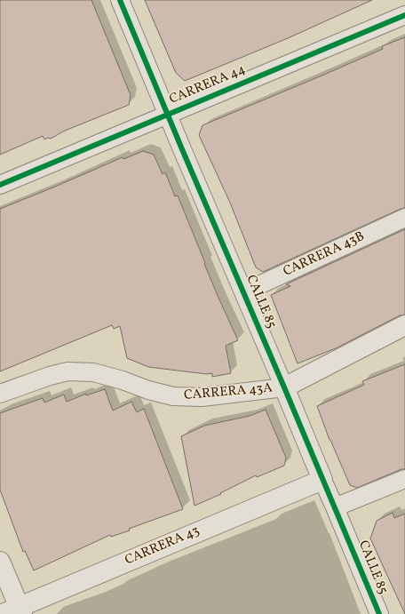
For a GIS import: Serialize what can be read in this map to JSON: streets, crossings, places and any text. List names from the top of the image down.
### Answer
{
  "streets": {
    "street": [
      "CARRERA 44",
      "CARRERA 43B",
      "CALLE 85",
      "CARRERA 43A",
      "CARRERA 43"
    ]
  },
  "crossings": [
    ["CARRERA 44", "CALLE 85"],
    ["CARRERA 43B", "CALLE 85"],
    ["CALLE 85", "CARRERA 43A"],
    ["CALLE 85", "CARRERA 43"]
  ]
}
